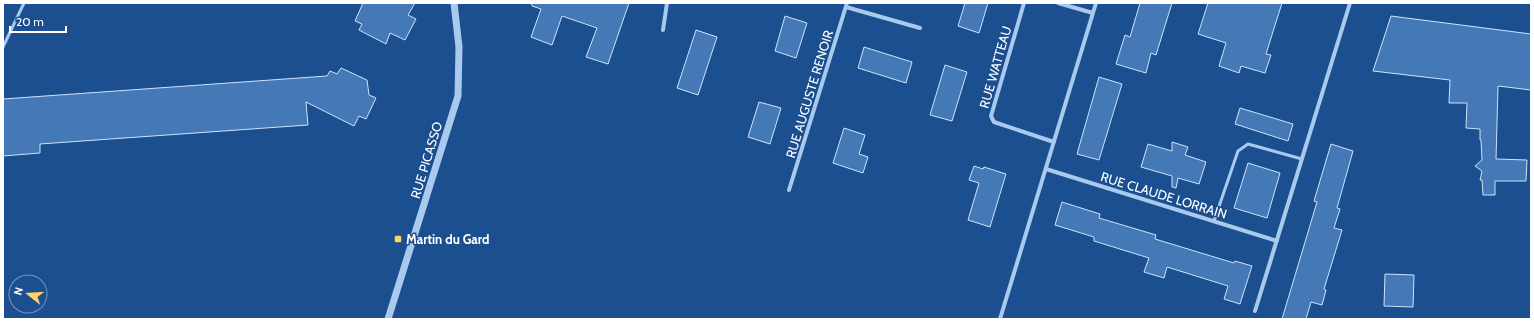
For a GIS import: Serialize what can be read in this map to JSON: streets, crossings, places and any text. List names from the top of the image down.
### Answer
{
  "streets": {
    "street": [
      "RUE WATTEAU",
      "RUE AUGUSTE RENOIR",
      "RUE PICASSO",
      "RUE CLAUDE LORRAIN"
    ]
  },
  "places": {
    "transit": ["Martin du Gard"]
  },
  "scale_bar": "20 m",
  "north": "left"
}
